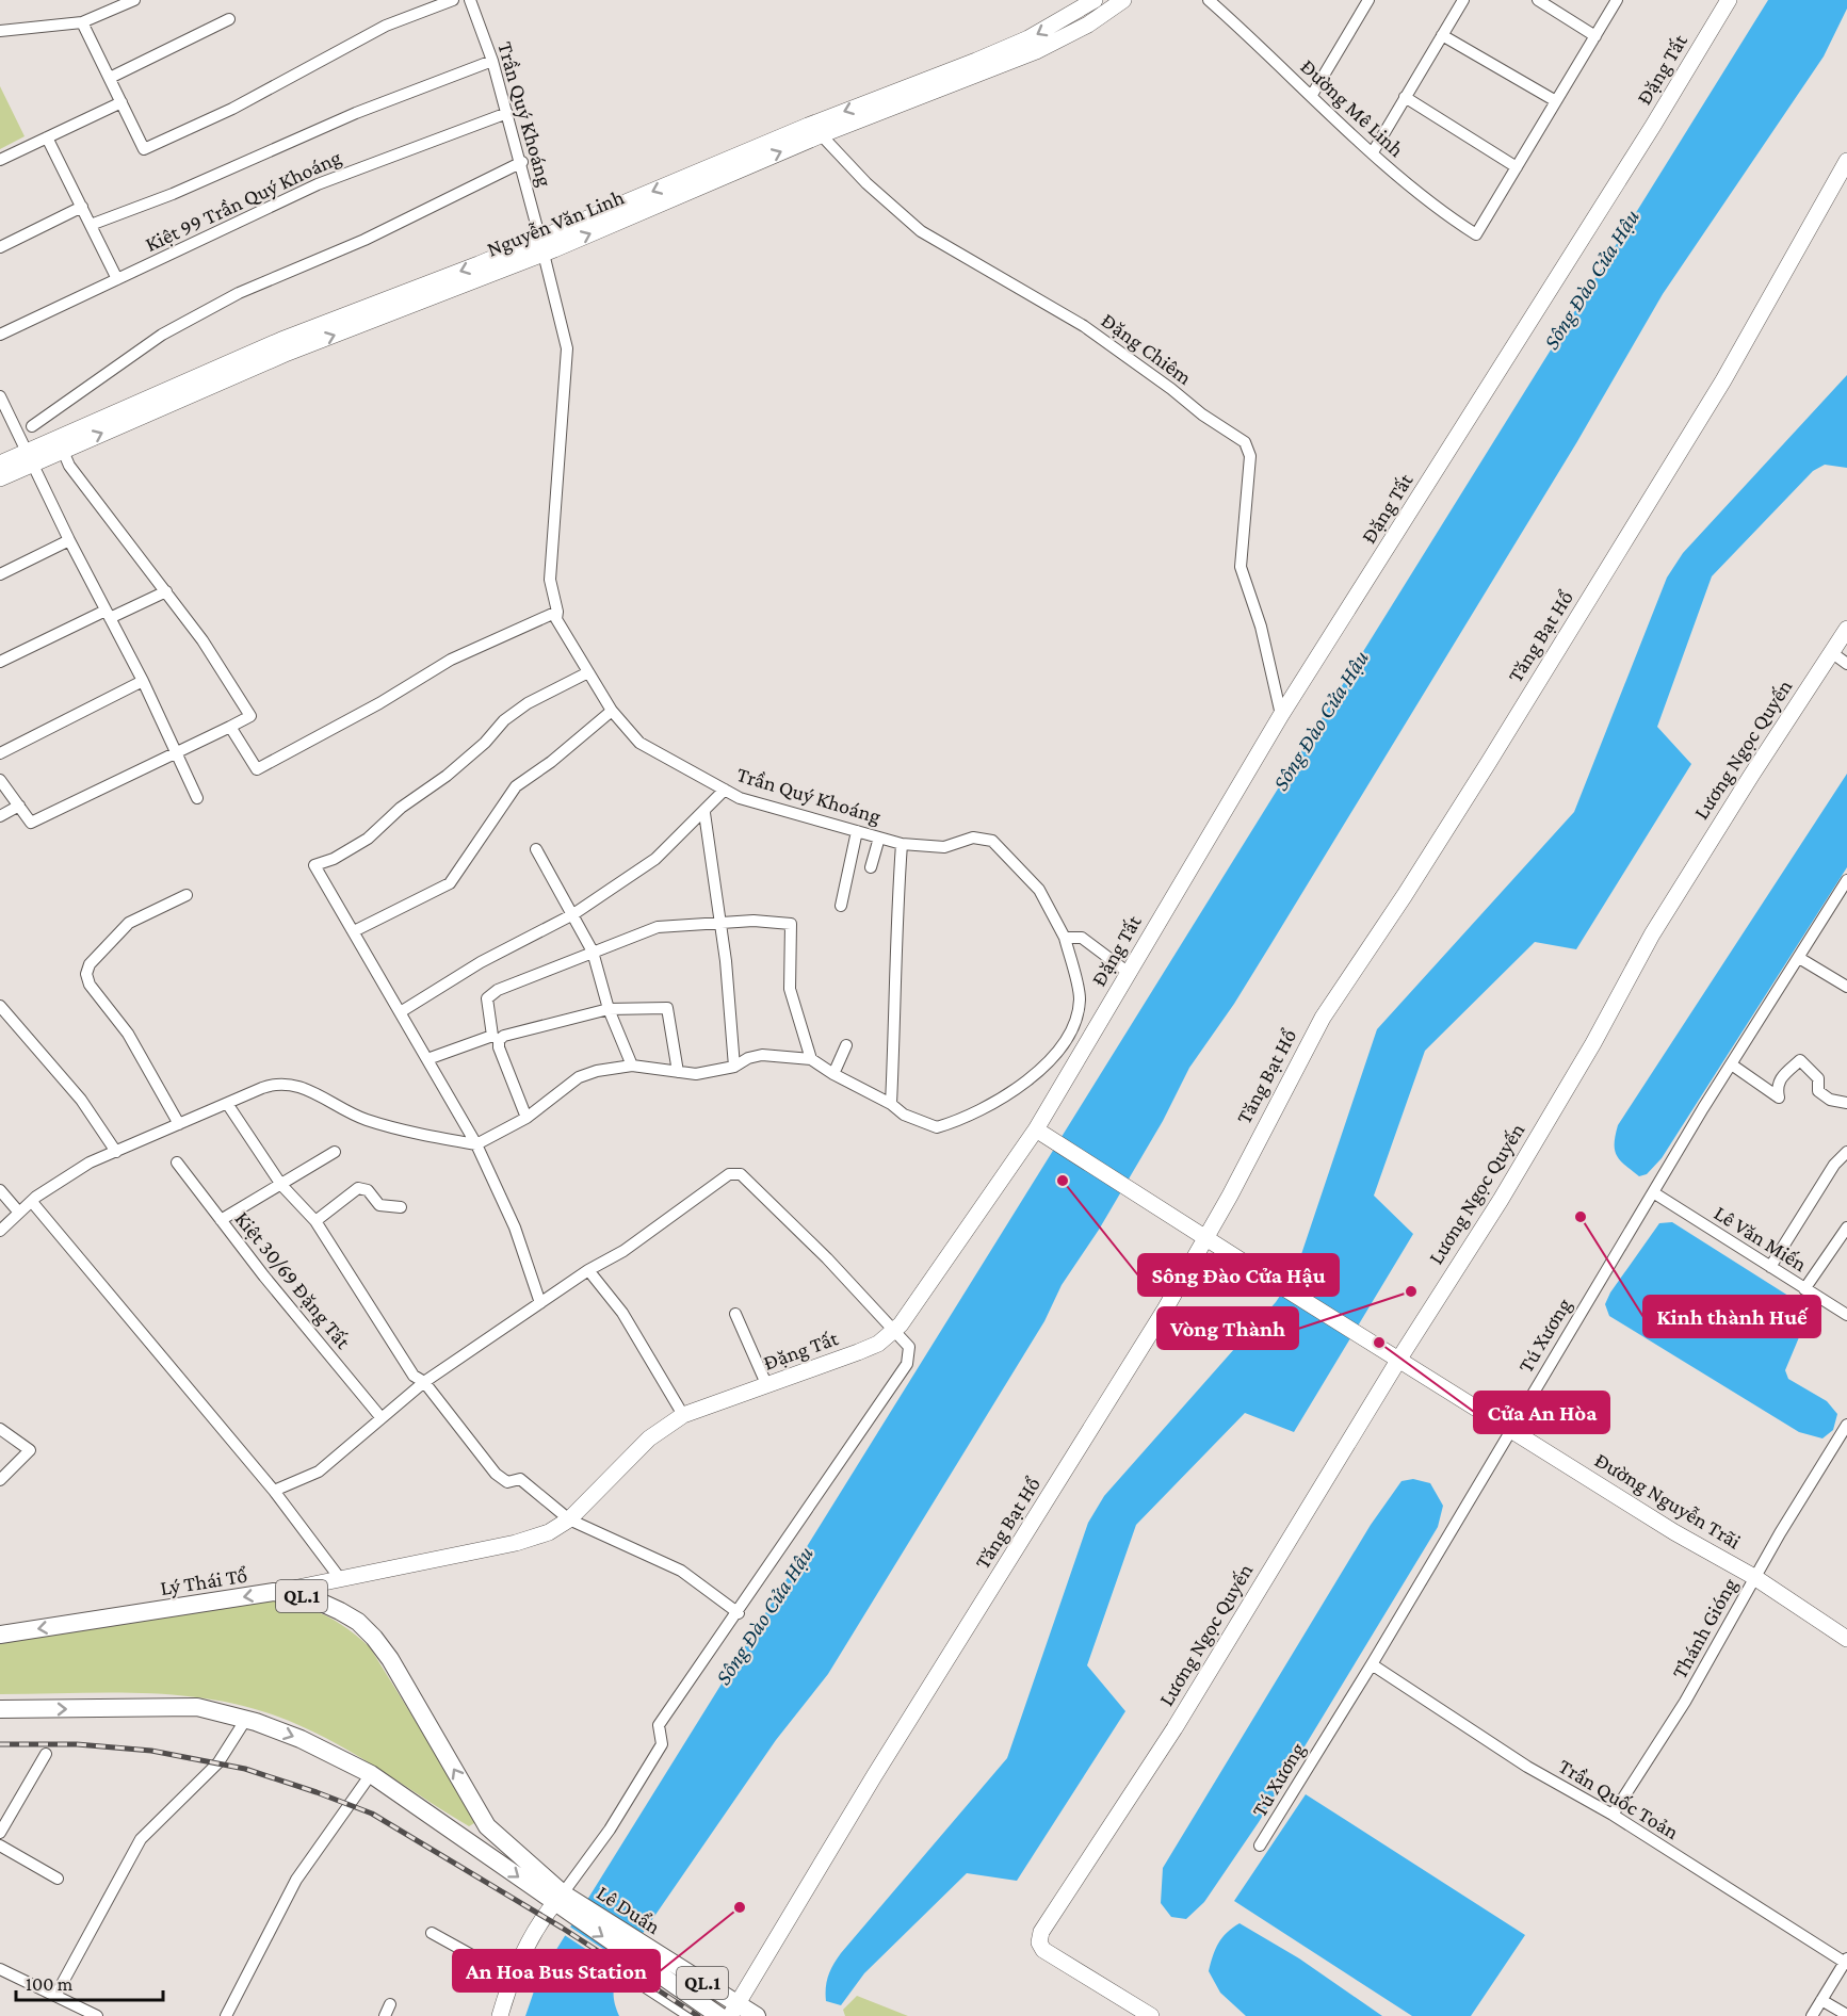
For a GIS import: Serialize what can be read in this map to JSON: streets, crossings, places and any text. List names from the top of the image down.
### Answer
{
  "streets": {
    "main road": [
      "Đặng Tất",
      "Nguyễn Văn Linh",
      "Tăng Bạt Hổ",
      "Lương Ngọc Quyến",
      "Đường Nguyễn Trãi",
      "Lý Thái Tổ",
      "QL.1",
      "Lê Duẩn"
    ],
    "street": [
      "Đường Mê Linh",
      "Trần Quý Khoáng",
      "Kiệt 99 Trần Quý Khoáng",
      "Đặng Chiêm",
      "Lê Văn Miến",
      "Kiệt 30/69 Đặng Tất",
      "Tú Xương",
      "Thánh Gióng",
      "Trần Quốc Toản"
    ]
  },
  "crossings": [
    ["Đặng Tất", "Đặng Chiêm"],
    ["Đặng Tất", "Đường Nguyễn Trãi"],
    ["Đặng Tất", "Lý Thái Tổ"],
    ["Trần Quý Khoáng", "Kiệt 99 Trần Quý Khoáng"],
    ["Trần Quý Khoáng", "Nguyễn Văn Linh"],
    ["Nguyễn Văn Linh", "Đặng Chiêm"],
    ["Tăng Bạt Hổ", "Đường Nguyễn Trãi"],
    ["Tăng Bạt Hổ", "Lê Duẩn"],
    ["Lương Ngọc Quyến", "Đường Nguyễn Trãi"],
    ["Lê Văn Miến", "Tú Xương"],
    ["Tú Xương", "Đường Nguyễn Trãi"],
    ["Tú Xương", "Trần Quốc Toản"],
    ["Đường Nguyễn Trãi", "Thánh Gióng"],
    ["Lý Thái Tổ", "Lê Duẩn"],
    ["QL.1", "Lê Duẩn"],
    ["Thánh Gióng", "Trần Quốc Toản"]
  ],
  "water": ["Sông Đào Cửa Hậu"],
  "places": [
    "Sông Đào Cửa Hậu",
    "Kinh thành Huế",
    "Vòng Thành",
    "Cửa An Hòa",
    "An Hoa Bus Station"
  ],
  "scale_bar": "100 m"
}
